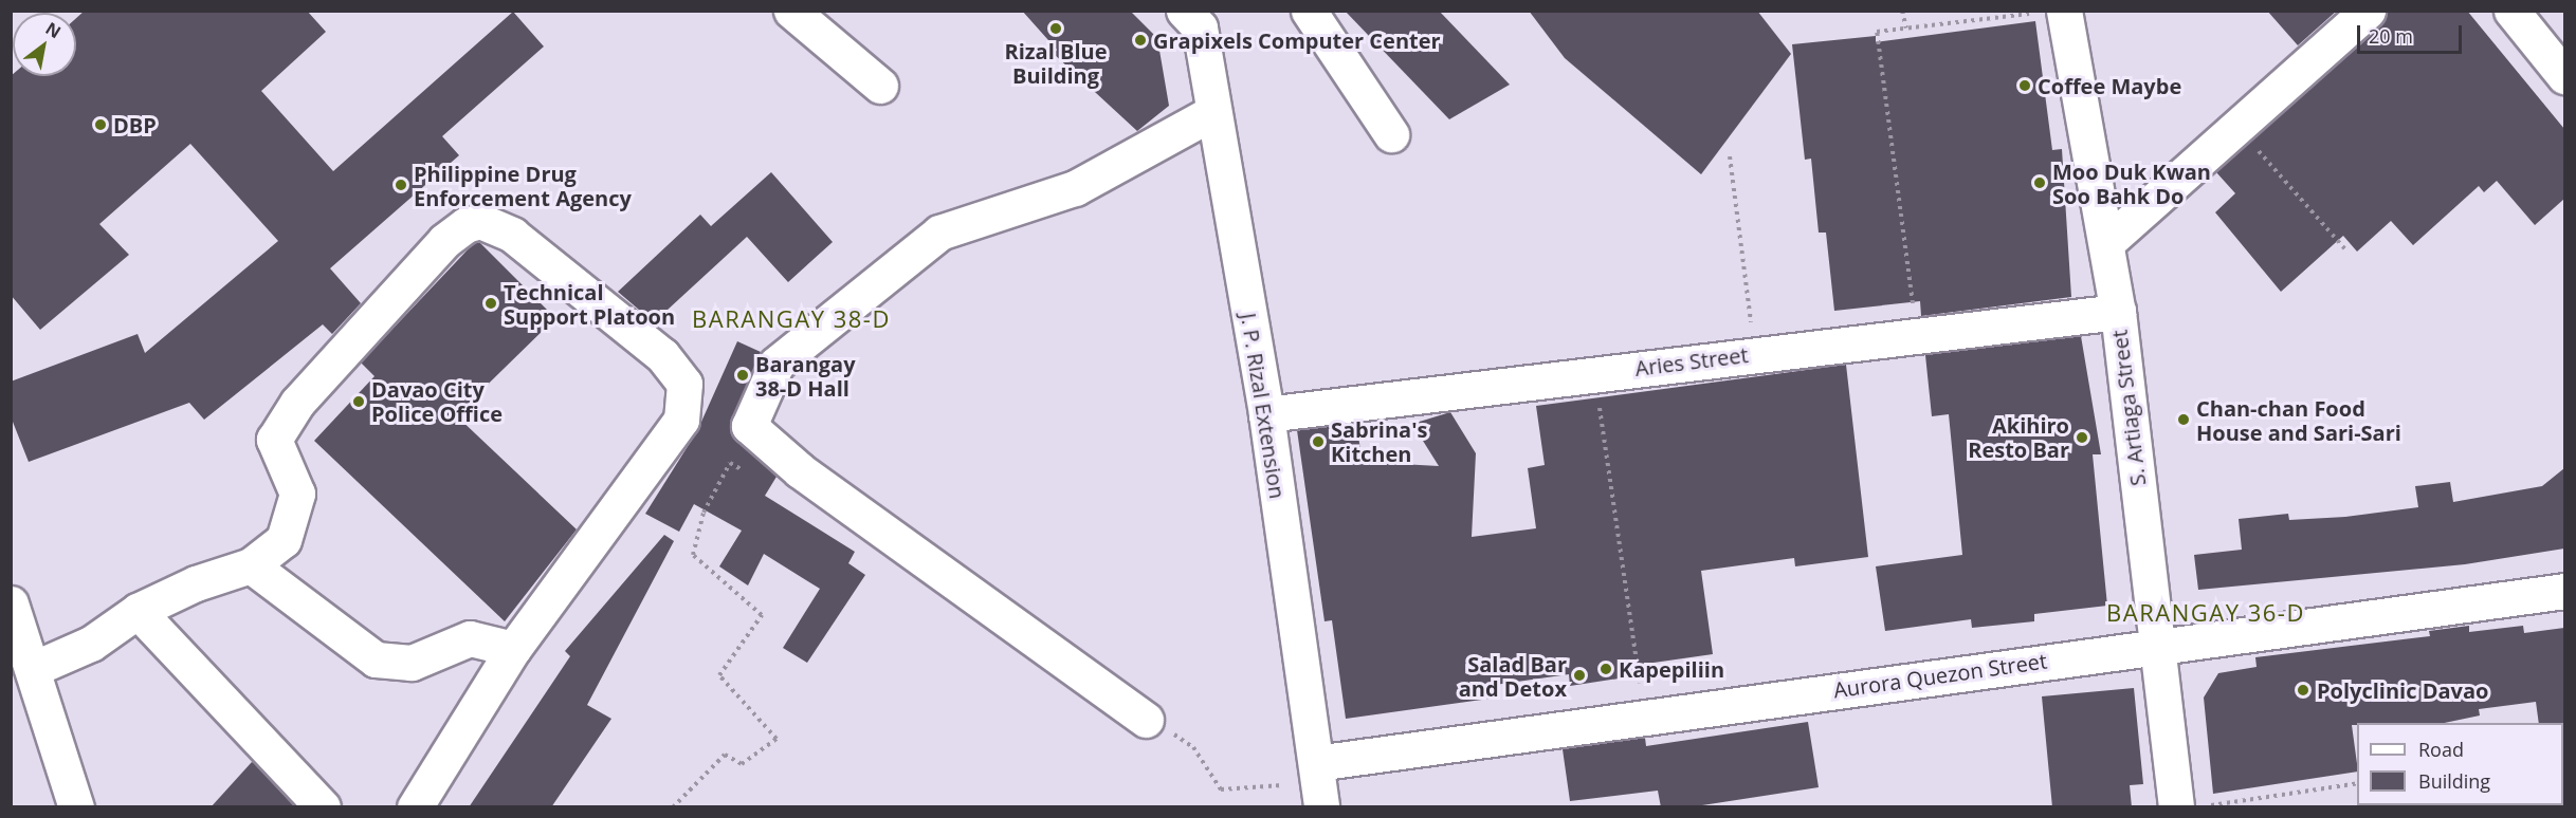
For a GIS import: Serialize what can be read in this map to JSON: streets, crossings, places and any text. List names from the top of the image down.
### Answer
{
  "streets": {
    "street": [
      "Aries Street",
      "J. P. Rizal Extension",
      "S. Artiaga Street",
      "Aurora Quezon Street"
    ]
  },
  "crossings": [
    ["Aries Street", "J. P. Rizal Extension"],
    ["Aries Street", "S. Artiaga Street"],
    ["J. P. Rizal Extension", "Aurora Quezon Street"],
    ["S. Artiaga Street", "Aurora Quezon Street"]
  ],
  "districts": ["BARANGAY 38-D", "BARANGAY 36-D"],
  "places": [
    "Rizal Blue Building",
    "Grapixels Computer Center",
    "Coffee Maybe",
    "DBP",
    "Moo Duk Kwan Soo Bahk Do",
    "Philippine Drug Enforcement Agency",
    "Technical Support Platoon",
    "Barangay 38-D Hall",
    "Davao City Police Office",
    "Chan-chan Food House and Sari-Sari",
    "Akihiro Resto Bar",
    "Sabrina's Kitchen",
    "Kapepiliin",
    "Salad Bar and Detox",
    "Polyclinic Davao"
  ],
  "legend": ["Road", "Building"],
  "scale_bar": "20 m",
  "north": "top right"
}
